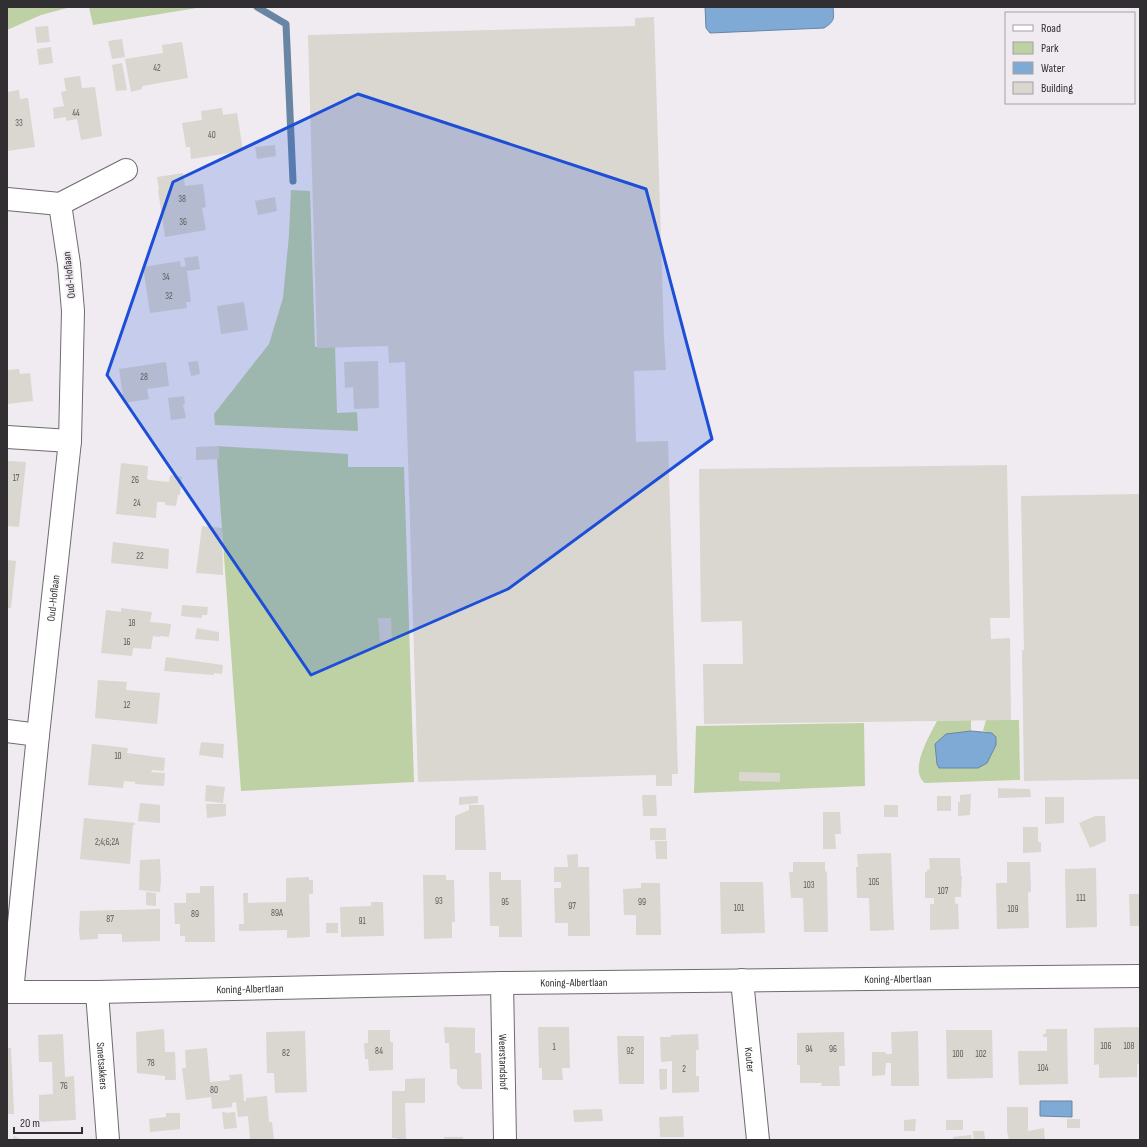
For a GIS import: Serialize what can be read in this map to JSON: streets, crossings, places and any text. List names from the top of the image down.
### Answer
{
  "streets": {
    "street": [
      "Oud-Hoflaan",
      "Koning-Albertlaan",
      "Kouter",
      "Weerstandshof",
      "Smetsakkers"
    ]
  },
  "crossings": [
    ["Oud-Hoflaan", "Koning-Albertlaan"],
    ["Koning-Albertlaan", "Kouter"],
    ["Koning-Albertlaan", "Weerstandshof"],
    ["Koning-Albertlaan", "Smetsakkers"]
  ],
  "house_numbers": [
    "42",
    "44",
    "33",
    "40",
    "38",
    "36",
    "34",
    "32",
    "28",
    "17",
    "26",
    "24",
    "22",
    "18",
    "16",
    "12",
    "10",
    "2;4;6;2A",
    "105",
    "103",
    "107",
    "111",
    "93",
    "95",
    "99",
    "97",
    "101",
    "109",
    "89A",
    "89",
    "87",
    "91",
    "106",
    "108",
    "1",
    "94",
    "96",
    "84",
    "92",
    "82",
    "100",
    "102",
    "78",
    "104",
    "2",
    "76",
    "80"
  ],
  "legend": [
    "Road",
    "Park",
    "Water",
    "Building"
  ],
  "scale_bar": "20 m"
}
